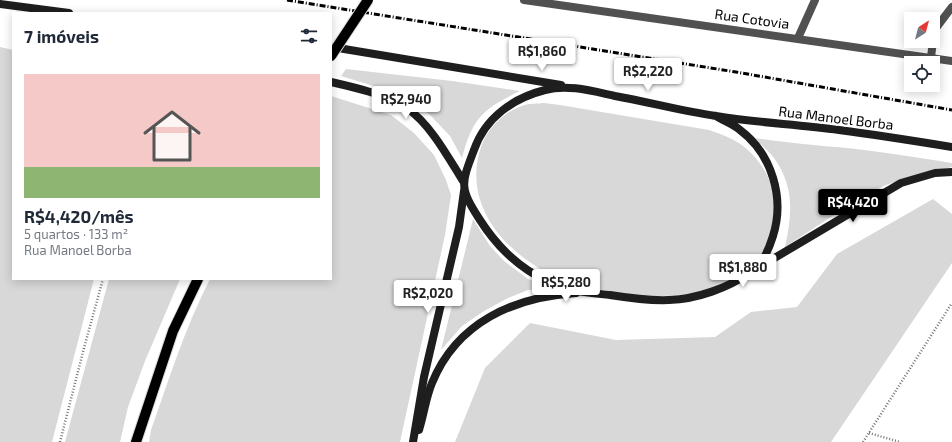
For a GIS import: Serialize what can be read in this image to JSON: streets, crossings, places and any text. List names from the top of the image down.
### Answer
{
  "streets": {
    "main road": ["Rua Manoel Borba"],
    "street": ["Rua Cotovia"]
  },
  "north": "top right",
  "page": {
    "heading": "7 imóveis",
    "price": [
      "R$1,860",
      "R$2,220",
      "R$2,940",
      "R$4,420",
      "R$1,880",
      "R$5,280",
      "R$2,020"
    ],
    "list": [
      {
        "name": "R$4,420/mês",
        "note": "5 quartos · 133 m² · Rua Manoel Borba"
      }
    ]
  }
}
